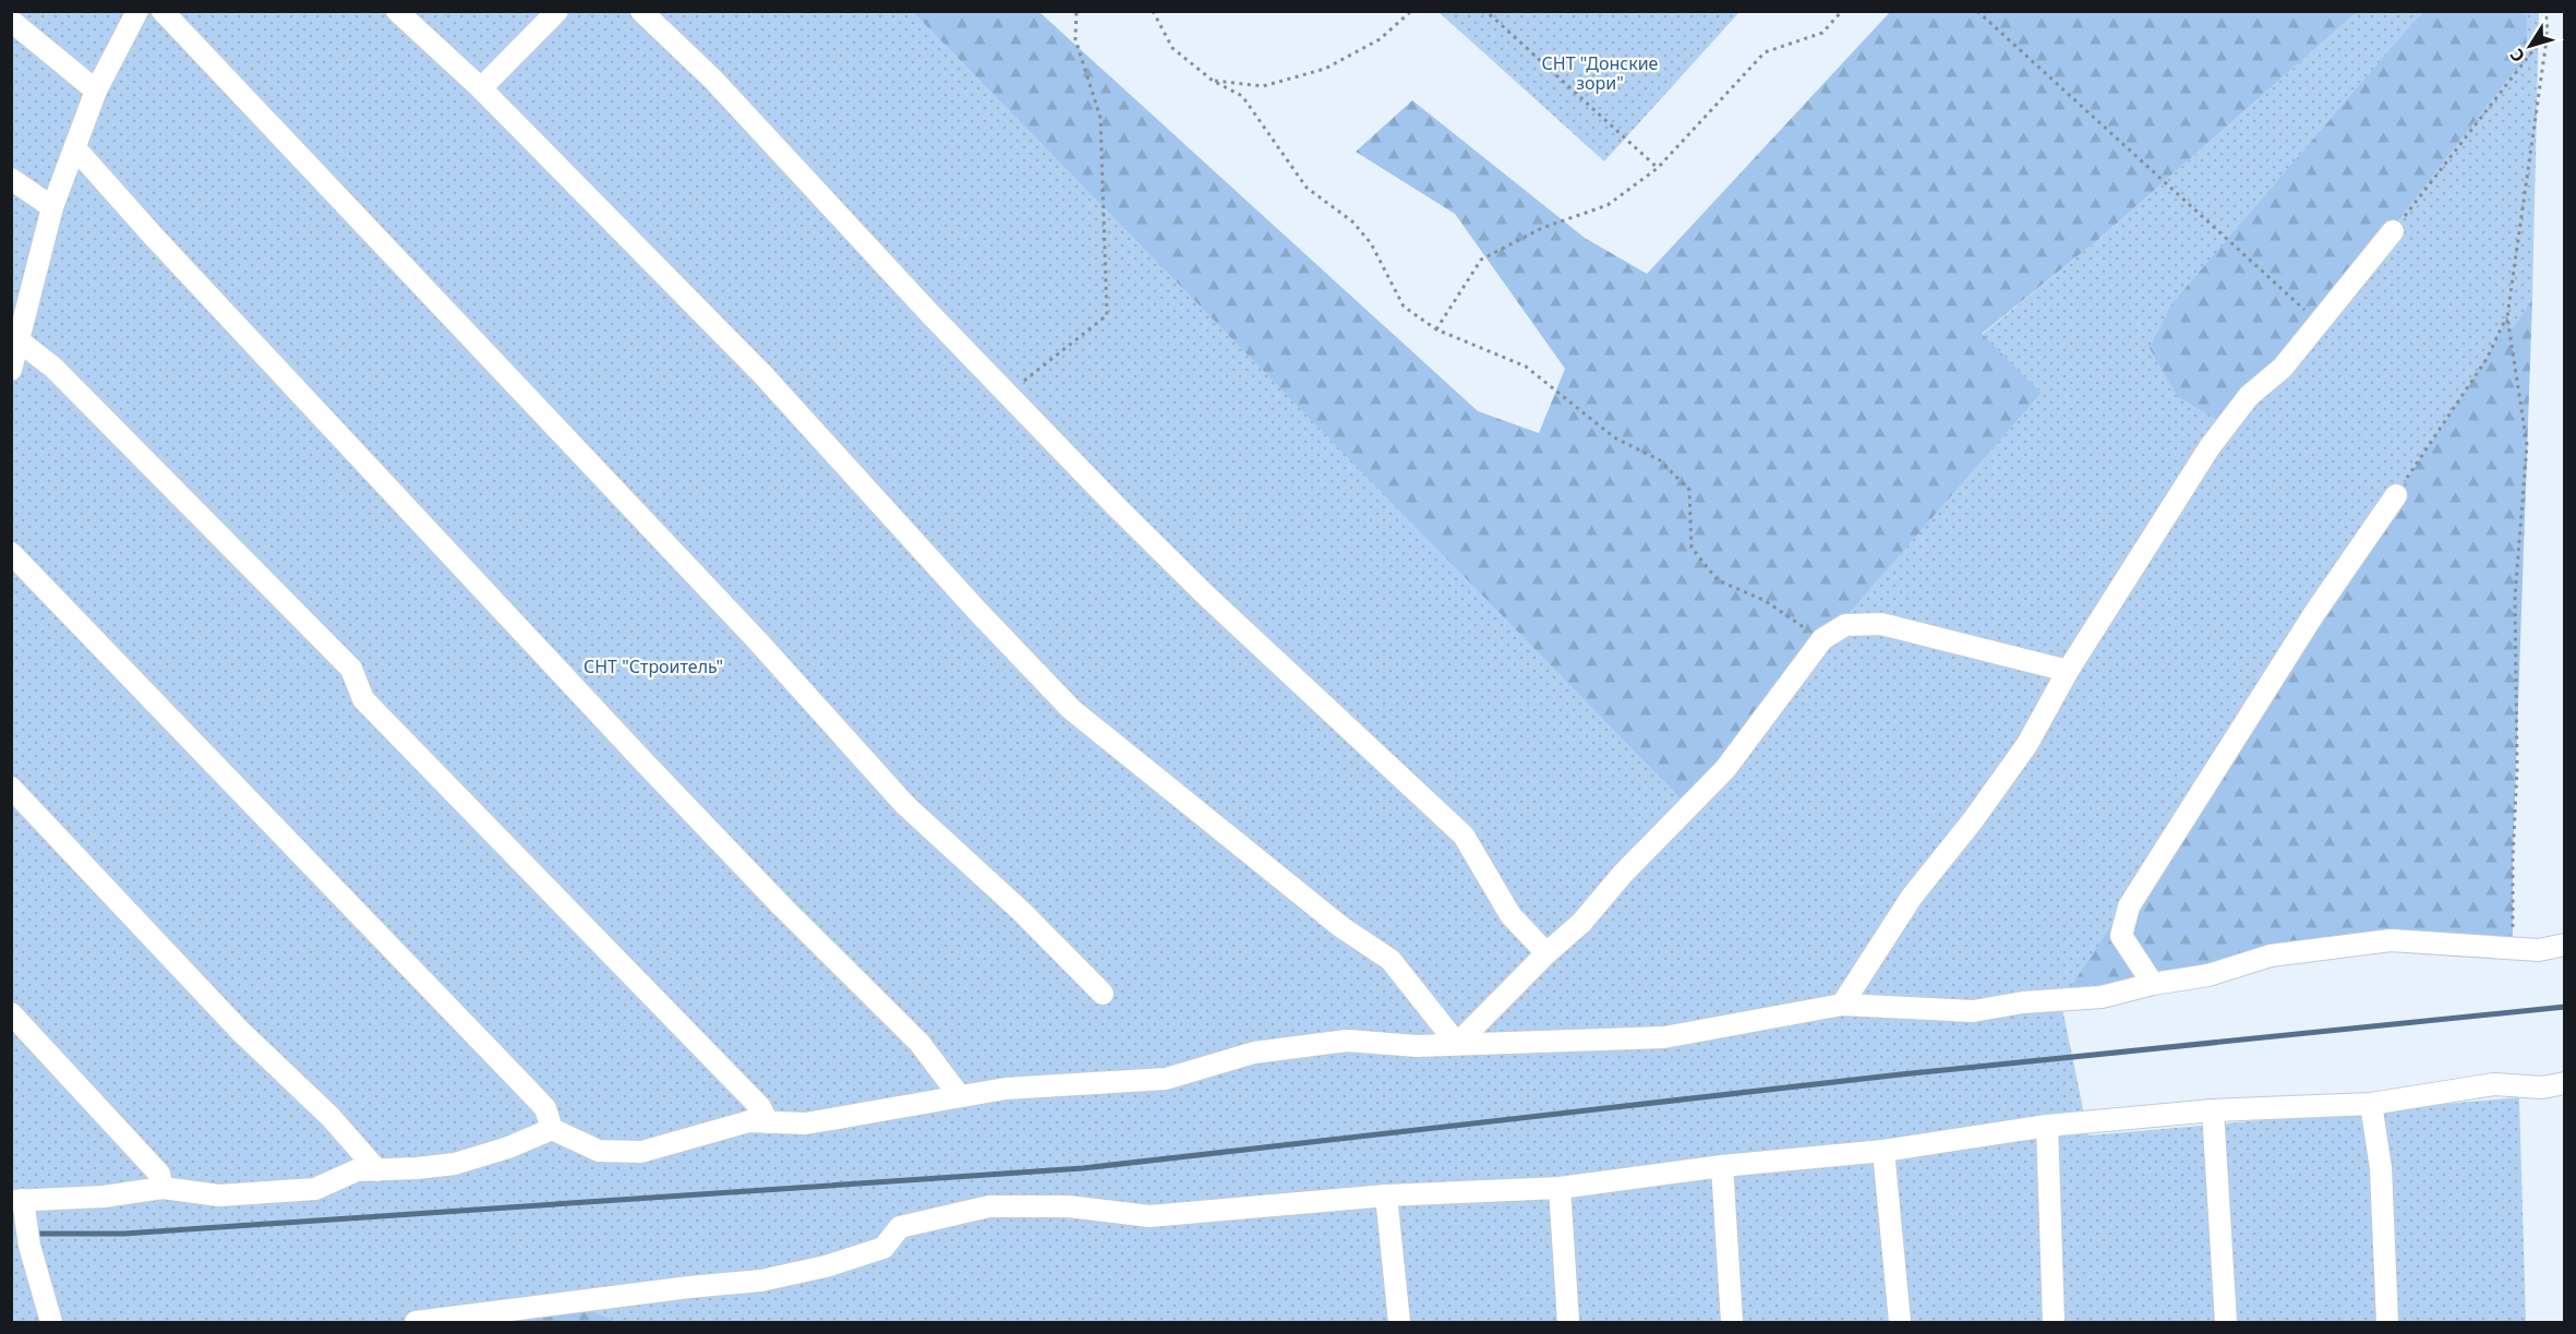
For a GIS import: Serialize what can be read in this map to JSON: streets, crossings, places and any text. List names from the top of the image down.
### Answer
{
  "parks": ["СНТ \"Донские зори\"", "СНТ \"Строитель\""],
  "north": "bottom left"
}
